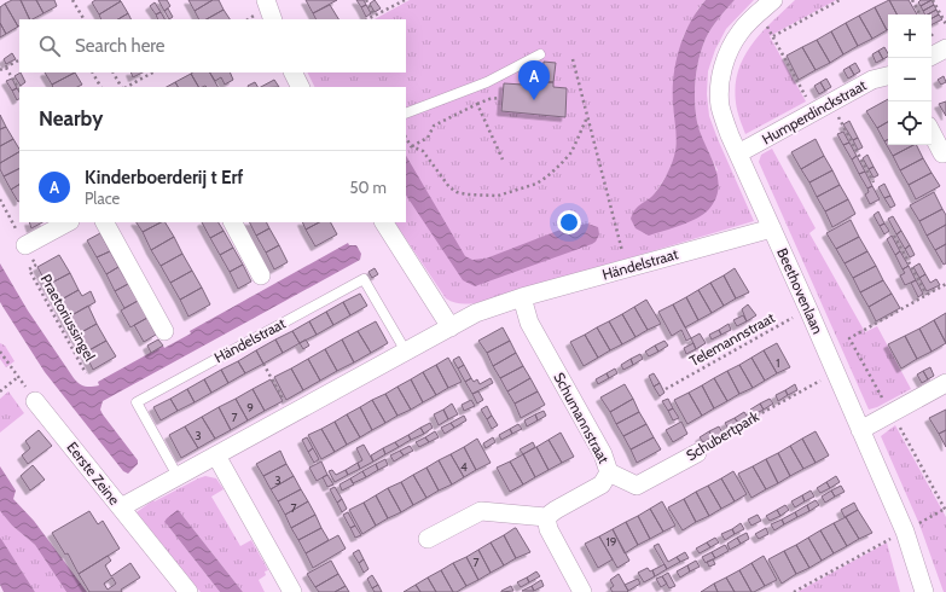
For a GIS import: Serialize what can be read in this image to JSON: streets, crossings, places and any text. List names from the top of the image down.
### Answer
{
  "streets": {
    "street": [
      "Humperdinckstraat",
      "Händelstraat",
      "Beethovenlaan",
      "Schumannstraat",
      "Schubertpark",
      "Eerste Zeine"
    ],
    "path": ["Praetoriussingel", "Telemannstraat"]
  },
  "crossings": [
    ["Humperdinckstraat", "Beethovenlaan"],
    ["Händelstraat", "Beethovenlaan"],
    ["Händelstraat", "Schumannstraat"],
    ["Händelstraat", "Eerste Zeine"],
    ["Beethovenlaan", "Telemannstraat"],
    ["Beethovenlaan", "Schubertpark"],
    ["Schumannstraat", "Schubertpark"]
  ],
  "house_numbers": [
    "1",
    "9",
    "7",
    "3",
    "4",
    "3",
    "7",
    "19",
    "7"
  ],
  "page": {
    "map_buttons": ["+", "−"],
    "search": "Search here",
    "pins": "A",
    "heading": "Nearby",
    "list": [
      {
        "mark": "A",
        "name": "Kinderboerderij t Erf",
        "note": "Place",
        "value": "50 m"
      }
    ]
  }
}
